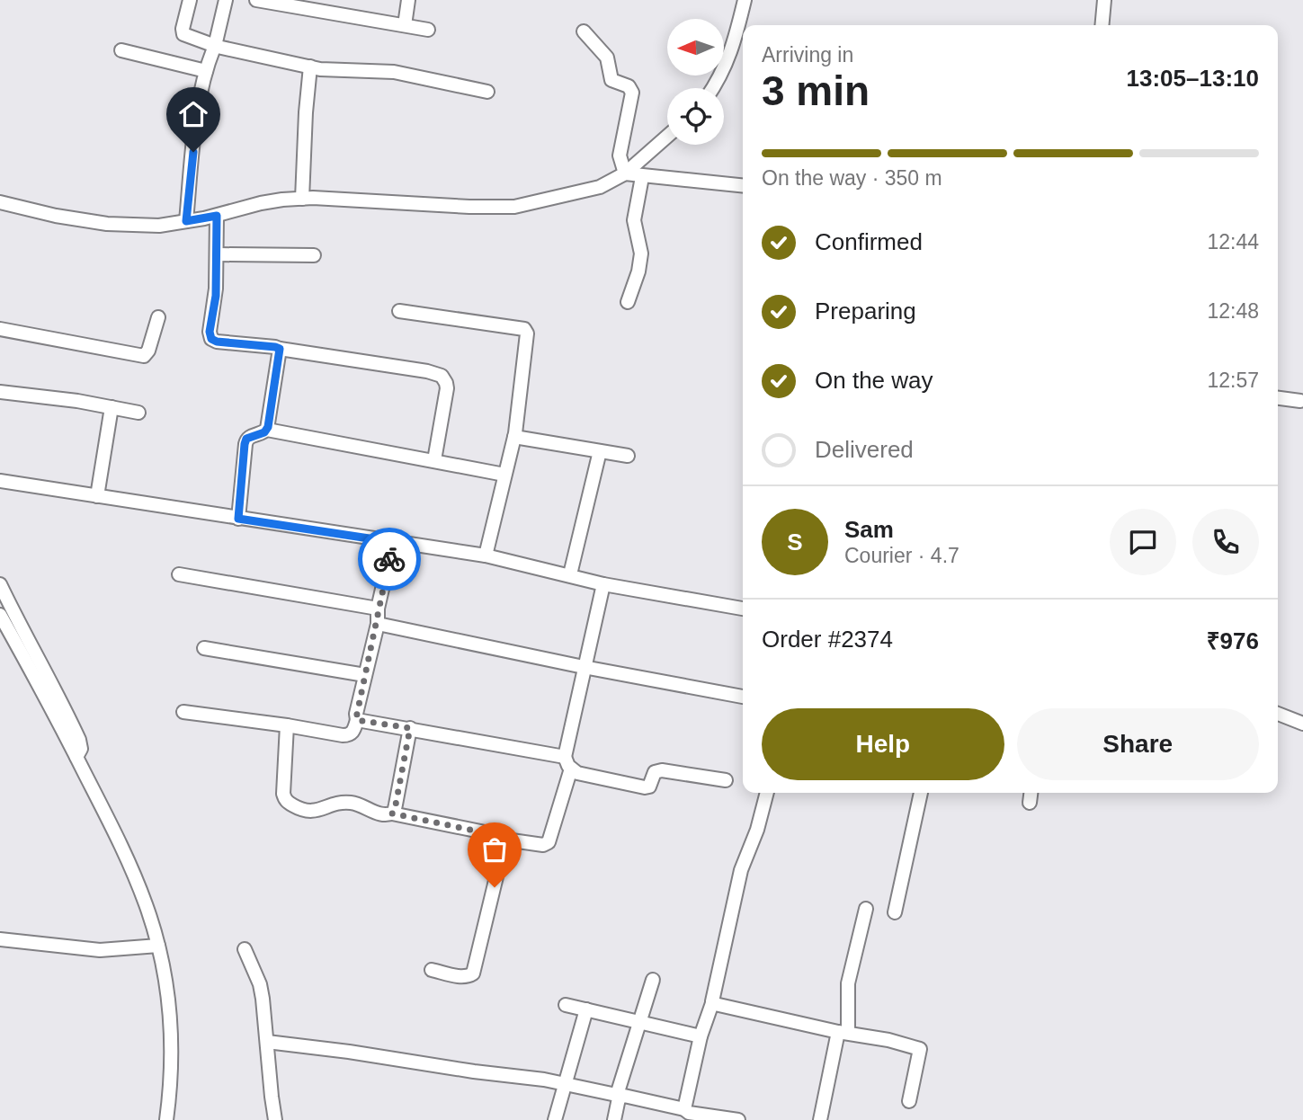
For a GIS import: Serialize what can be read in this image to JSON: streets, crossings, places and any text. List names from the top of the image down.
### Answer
{
  "north": "left",
  "page": {
    "heading": ["3 min", "Arriving in", "13:05–13:10"],
    "panel": [
      "Sam",
      "Courier · 4.7",
      "Order #2374",
      "₹976"
    ],
    "bar": "On the way · 350 m",
    "list": [
      ["Confirmed", "12:44"],
      ["Preparing", "12:48"],
      ["On the way", "12:57"],
      "Delivered"
    ],
    "round": "S",
    "buttons": ["Help", "Share"]
  }
}
